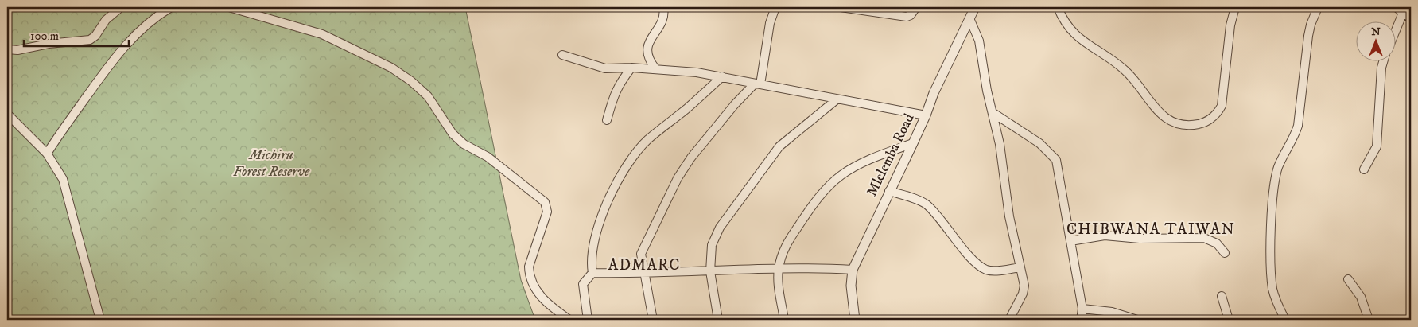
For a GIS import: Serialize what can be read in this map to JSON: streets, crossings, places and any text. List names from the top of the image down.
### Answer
{
  "streets": {
    "street": ["Mlelemba Road"]
  },
  "districts": ["CHIBWANA TAIWAN", "ADMARC"],
  "parks": ["Michiru Forest Reserve"],
  "scale_bar": "100 m",
  "north": "top"
}
